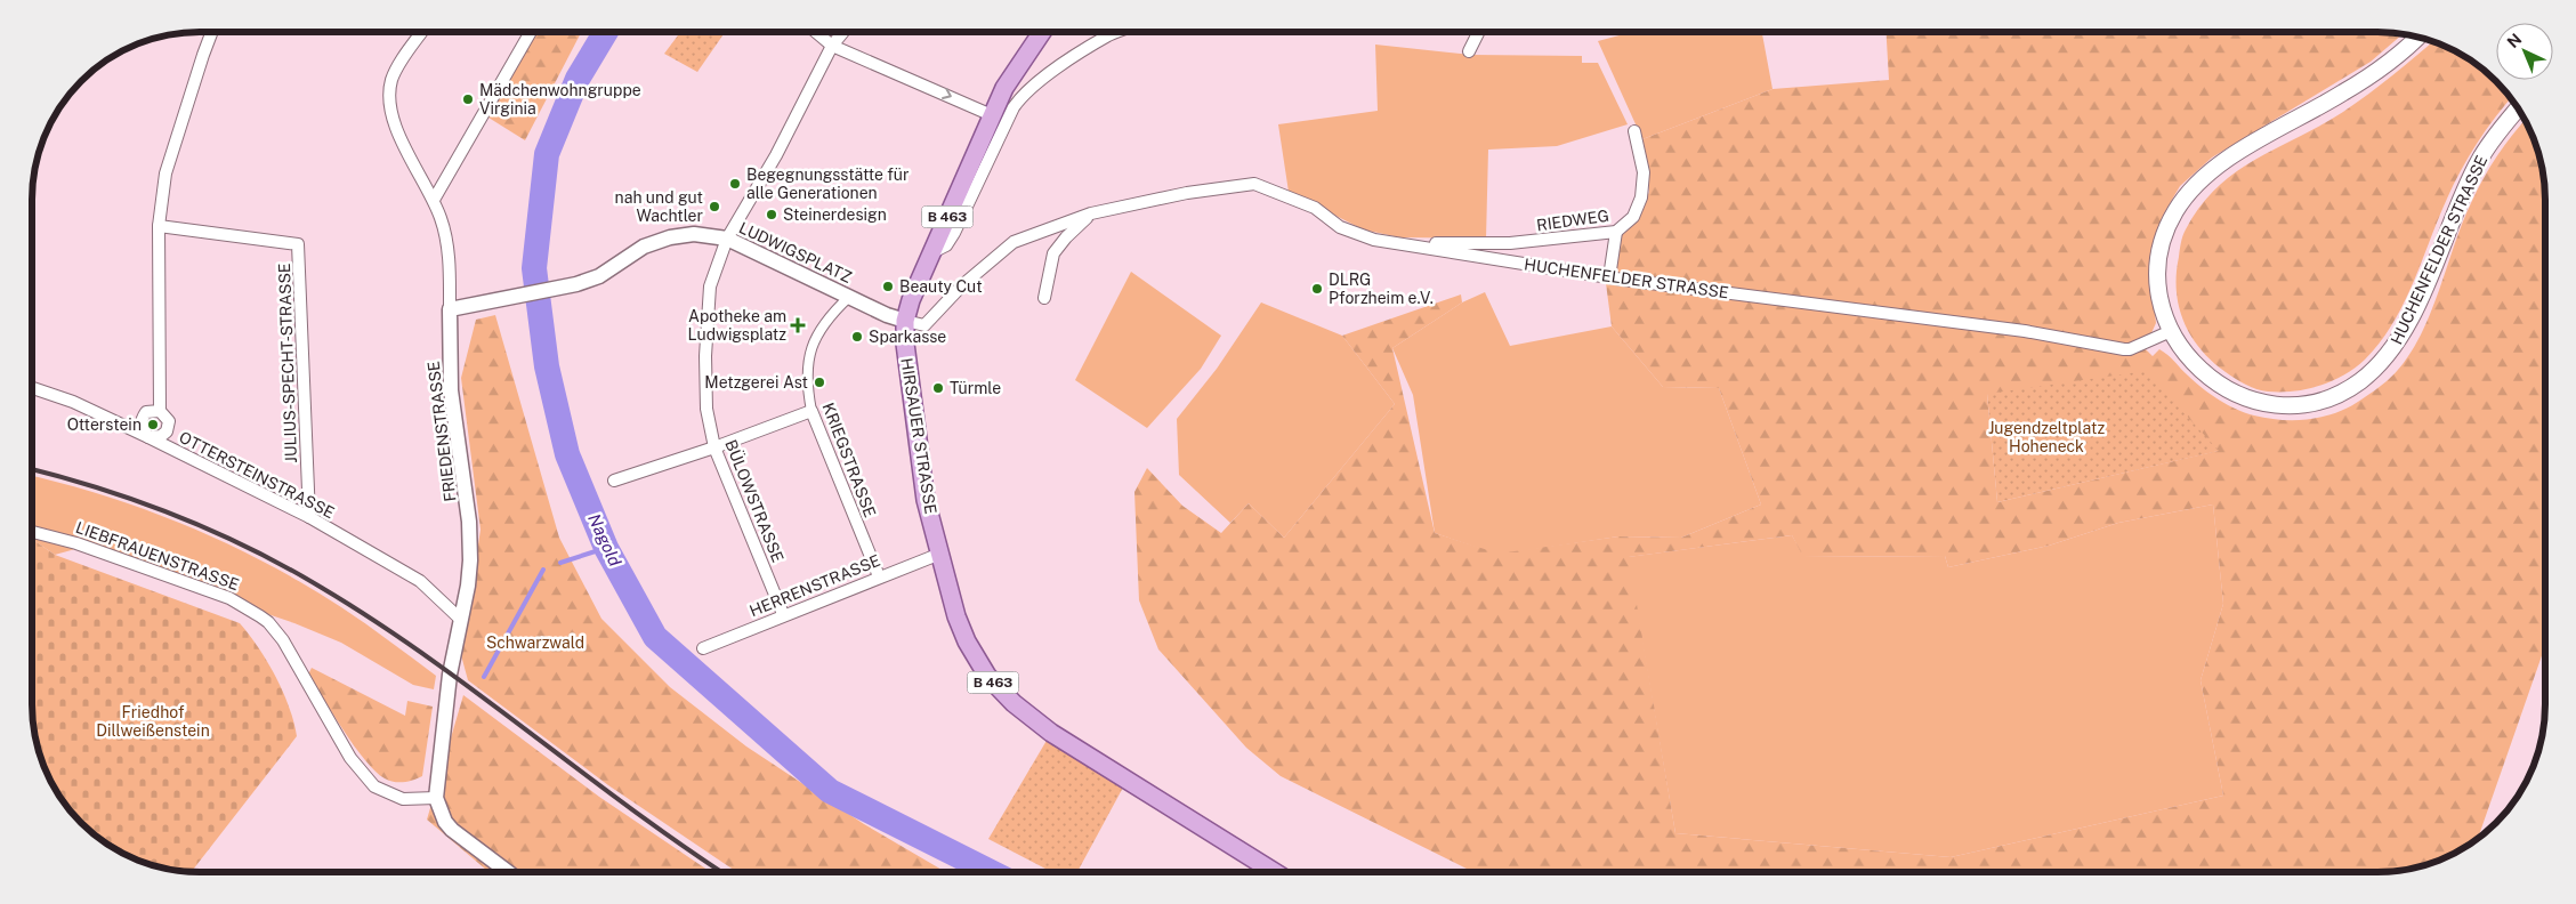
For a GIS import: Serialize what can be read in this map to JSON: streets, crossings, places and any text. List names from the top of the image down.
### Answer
{
  "streets": {
    "main road": ["B 463", "HUCHENFELDER STRASSE", "HIRSAUER STRASSE"],
    "street": [
      "RIEDWEG",
      "LUDWIGSPLATZ",
      "JULIUS-SPECHT-STRASSE",
      "FRIEDENSTRASSE",
      "KRIEGSTRASSE",
      "OTTERSTEINSTRASSE",
      "BÜLOWSTRASSE",
      "LIEBFRAUENSTRASSE",
      "HERRENSTRASSE"
    ]
  },
  "crossings": [
    ["RIEDWEG", "HUCHENFELDER STRASSE"],
    ["HUCHENFELDER STRASSE", "LUDWIGSPLATZ"],
    ["HUCHENFELDER STRASSE", "HIRSAUER STRASSE"],
    ["LUDWIGSPLATZ", "FRIEDENSTRASSE"],
    ["LUDWIGSPLATZ", "HIRSAUER STRASSE"],
    ["LUDWIGSPLATZ", "KRIEGSTRASSE"],
    ["LUDWIGSPLATZ", "BÜLOWSTRASSE"],
    ["JULIUS-SPECHT-STRASSE", "OTTERSTEINSTRASSE"],
    ["FRIEDENSTRASSE", "OTTERSTEINSTRASSE"],
    ["FRIEDENSTRASSE", "LIEBFRAUENSTRASSE"],
    ["HIRSAUER STRASSE", "HERRENSTRASSE"],
    ["KRIEGSTRASSE", "HERRENSTRASSE"],
    ["BÜLOWSTRASSE", "HERRENSTRASSE"]
  ],
  "water": ["Nagold"],
  "parks": ["Jugendzeltplatz Hoheneck", "Schwarzwald", "Friedhof Dillweißenstein"],
  "places": {
    "other": [
      "Mädchenwohngruppe Virginia",
      "Begegnungsstätte für alle Generationen",
      "nah und gut Wachtler",
      "Steinerdesign",
      "Beauty Cut",
      "DLRG Pforzheim e.V.",
      "Sparkasse",
      "Metzgerei Ast",
      "Türmle",
      "Otterstein"
    ],
    "health": ["Apotheke am Ludwigsplatz"]
  },
  "north": "top left"
}
